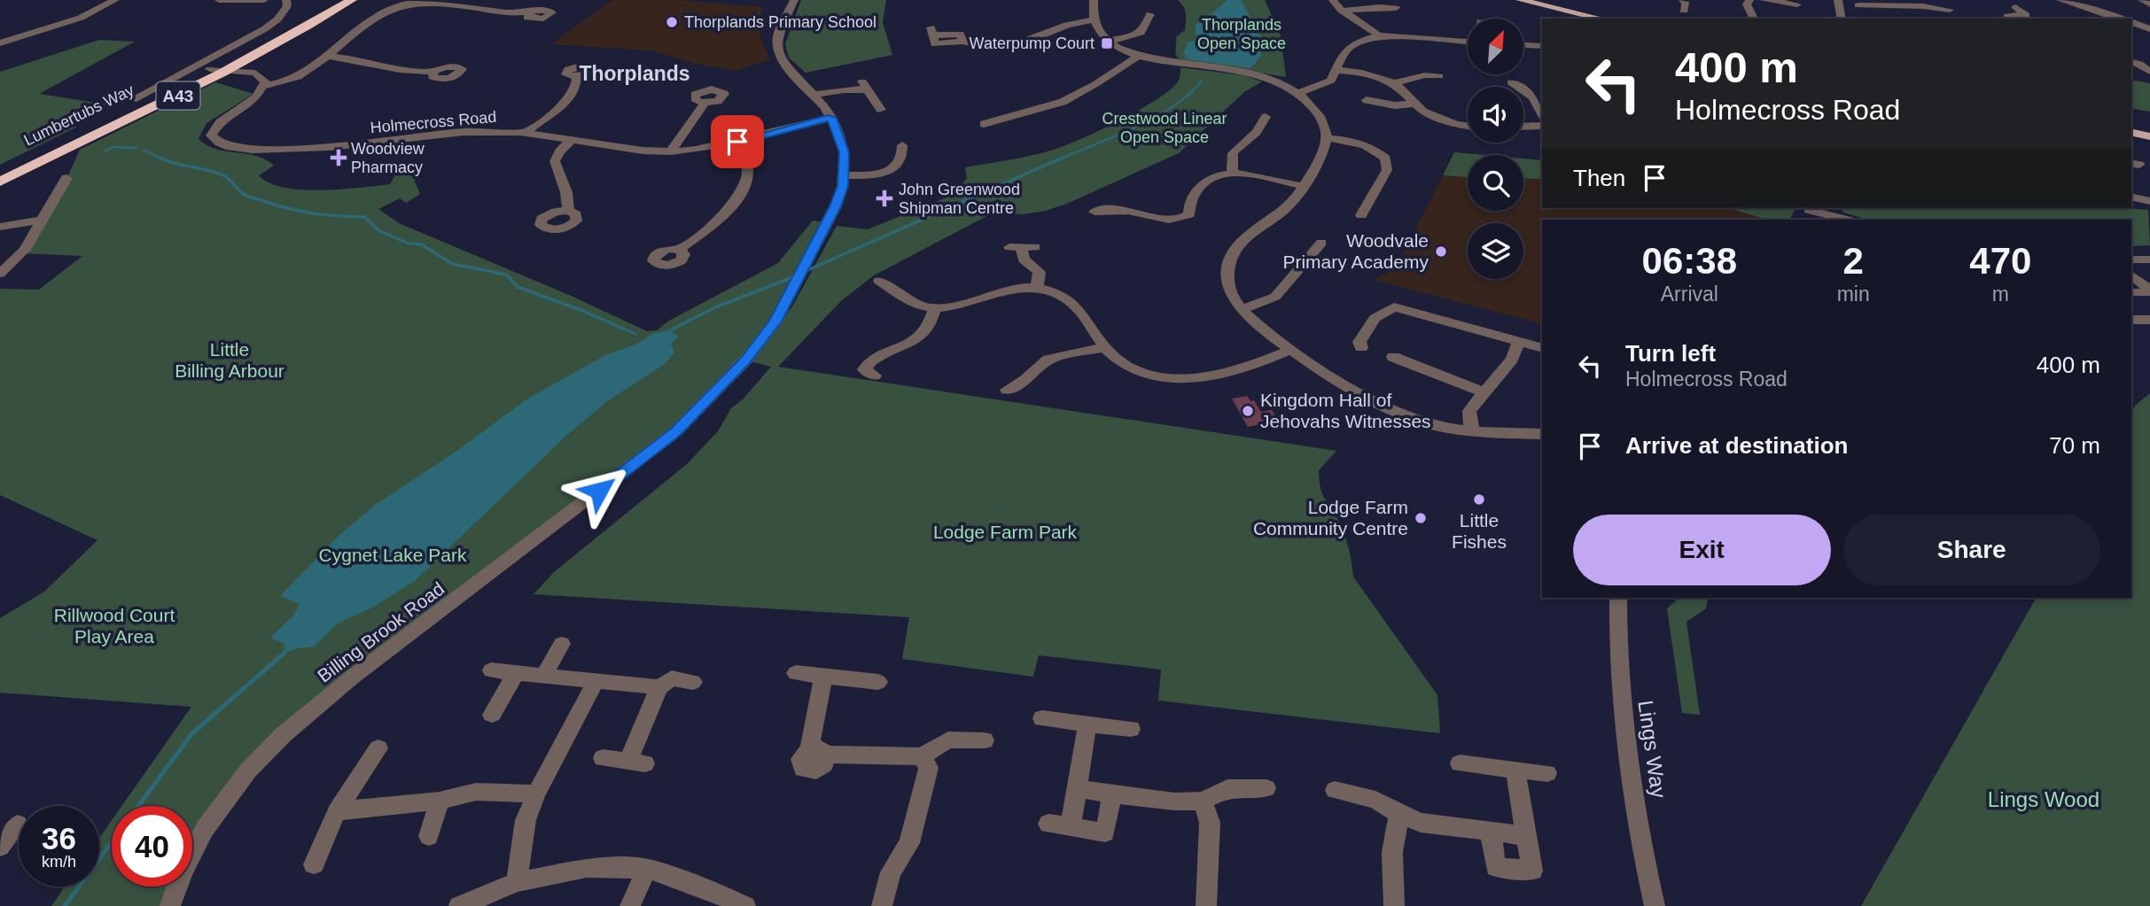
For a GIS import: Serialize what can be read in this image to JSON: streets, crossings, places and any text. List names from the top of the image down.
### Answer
{
  "streets": {
    "highway": ["A43", "Lumbertubs Way"],
    "street": ["Holmecross Road", "Billing Brook Road", "Lings Way"]
  },
  "crossings": [
    ["Holmecross Road", "Billing Brook Road"]
  ],
  "districts": ["Thorplands"],
  "parks": [
    "Thorplands Open Space",
    "Crestwood Linear Open Space",
    "Little Billing Arbour",
    "Lodge Farm Park",
    "Cygnet Lake Park",
    "Rillwood Court Play Area",
    "Lings Wood"
  ],
  "places": {
    "other": [
      "Thorplands Primary School",
      "Woodvale Primary Academy",
      "Kingdom Hall of Jehovahs Witnesses",
      "Little Fishes",
      "Lodge Farm Community Centre"
    ],
    "transit": ["Waterpump Court"],
    "health": ["Woodview Pharmacy", "John Greenwood Shipman Centre"]
  },
  "north": "top right",
  "page": {
    "turn": ["400 m", "Holmecross Road"],
    "then": "Then",
    "eta": [
      "06:38",
      "Arrival",
      "2",
      "min",
      "470",
      "m"
    ],
    "list": [
      {
        "name": "Turn left",
        "note": "Holmecross Road",
        "value": "400 m"
      },
      {
        "name": "Arrive at destination",
        "value": "70 m"
      }
    ],
    "buttons": ["Exit", "Share"],
    "speed": "36 km/h",
    "limit": "40"
  }
}
